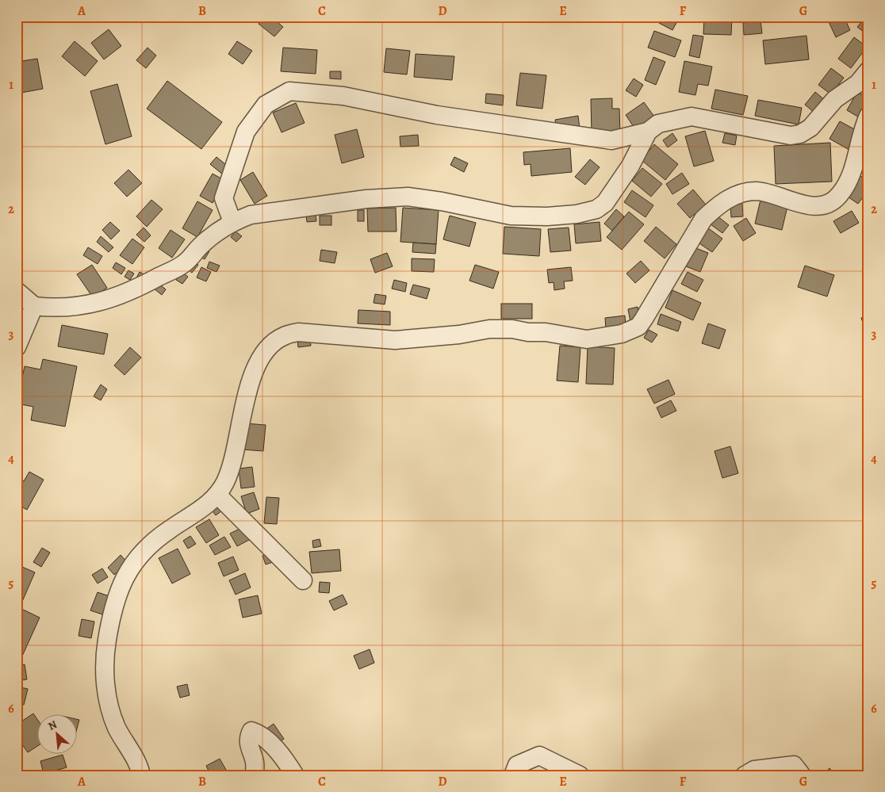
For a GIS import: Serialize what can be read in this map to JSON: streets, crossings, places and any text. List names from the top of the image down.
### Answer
{
  "north": "top left",
  "grid": {
    "columns": [
      "A",
      "B",
      "C",
      "D",
      "E",
      "F",
      "G"
    ],
    "rows": [
      "1",
      "2",
      "3",
      "4",
      "5",
      "6"
    ]
  }
}
